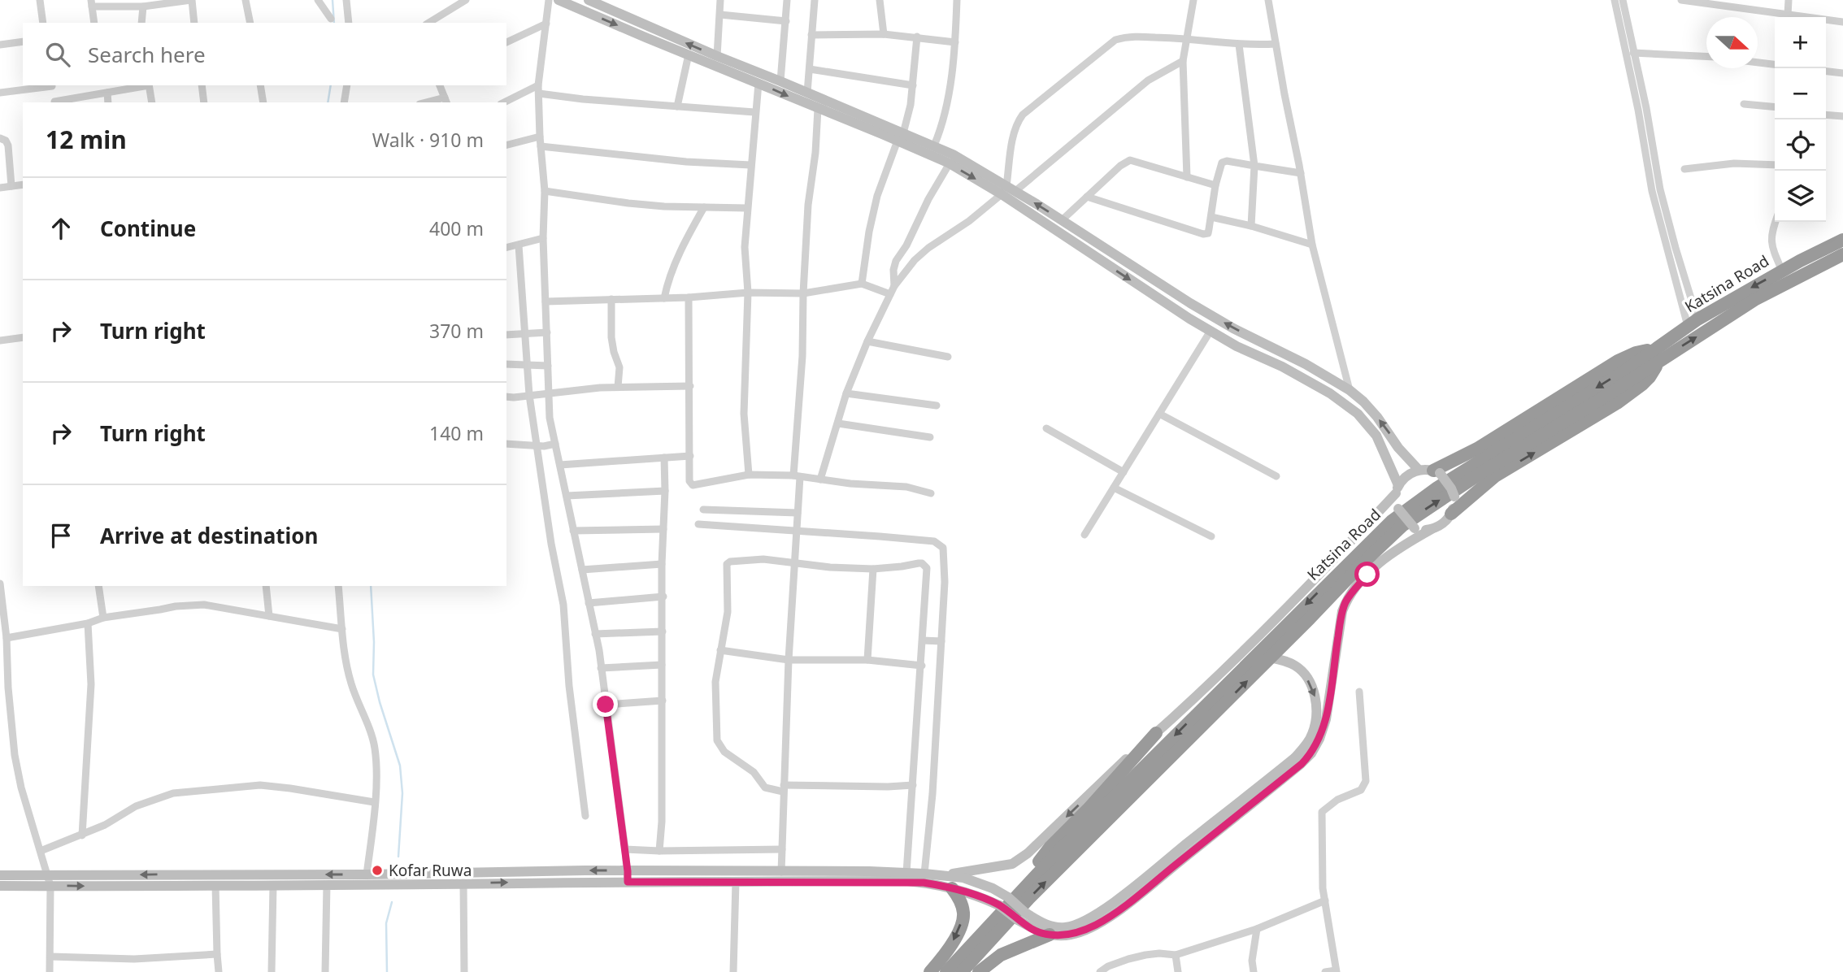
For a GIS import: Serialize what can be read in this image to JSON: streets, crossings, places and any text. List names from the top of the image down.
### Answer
{
  "streets": {
    "highway": ["Katsina Road"]
  },
  "places": ["Kofar Ruwa"],
  "north": "right",
  "page": {
    "map_buttons": ["+", "−"],
    "search": "Search here",
    "heading": ["12 min", "Walk · 910 m"],
    "list": [
      ["Continue", "400 m"],
      ["Turn right", "370 m"],
      ["Turn right", "140 m"],
      "Arrive at destination"
    ]
  }
}
